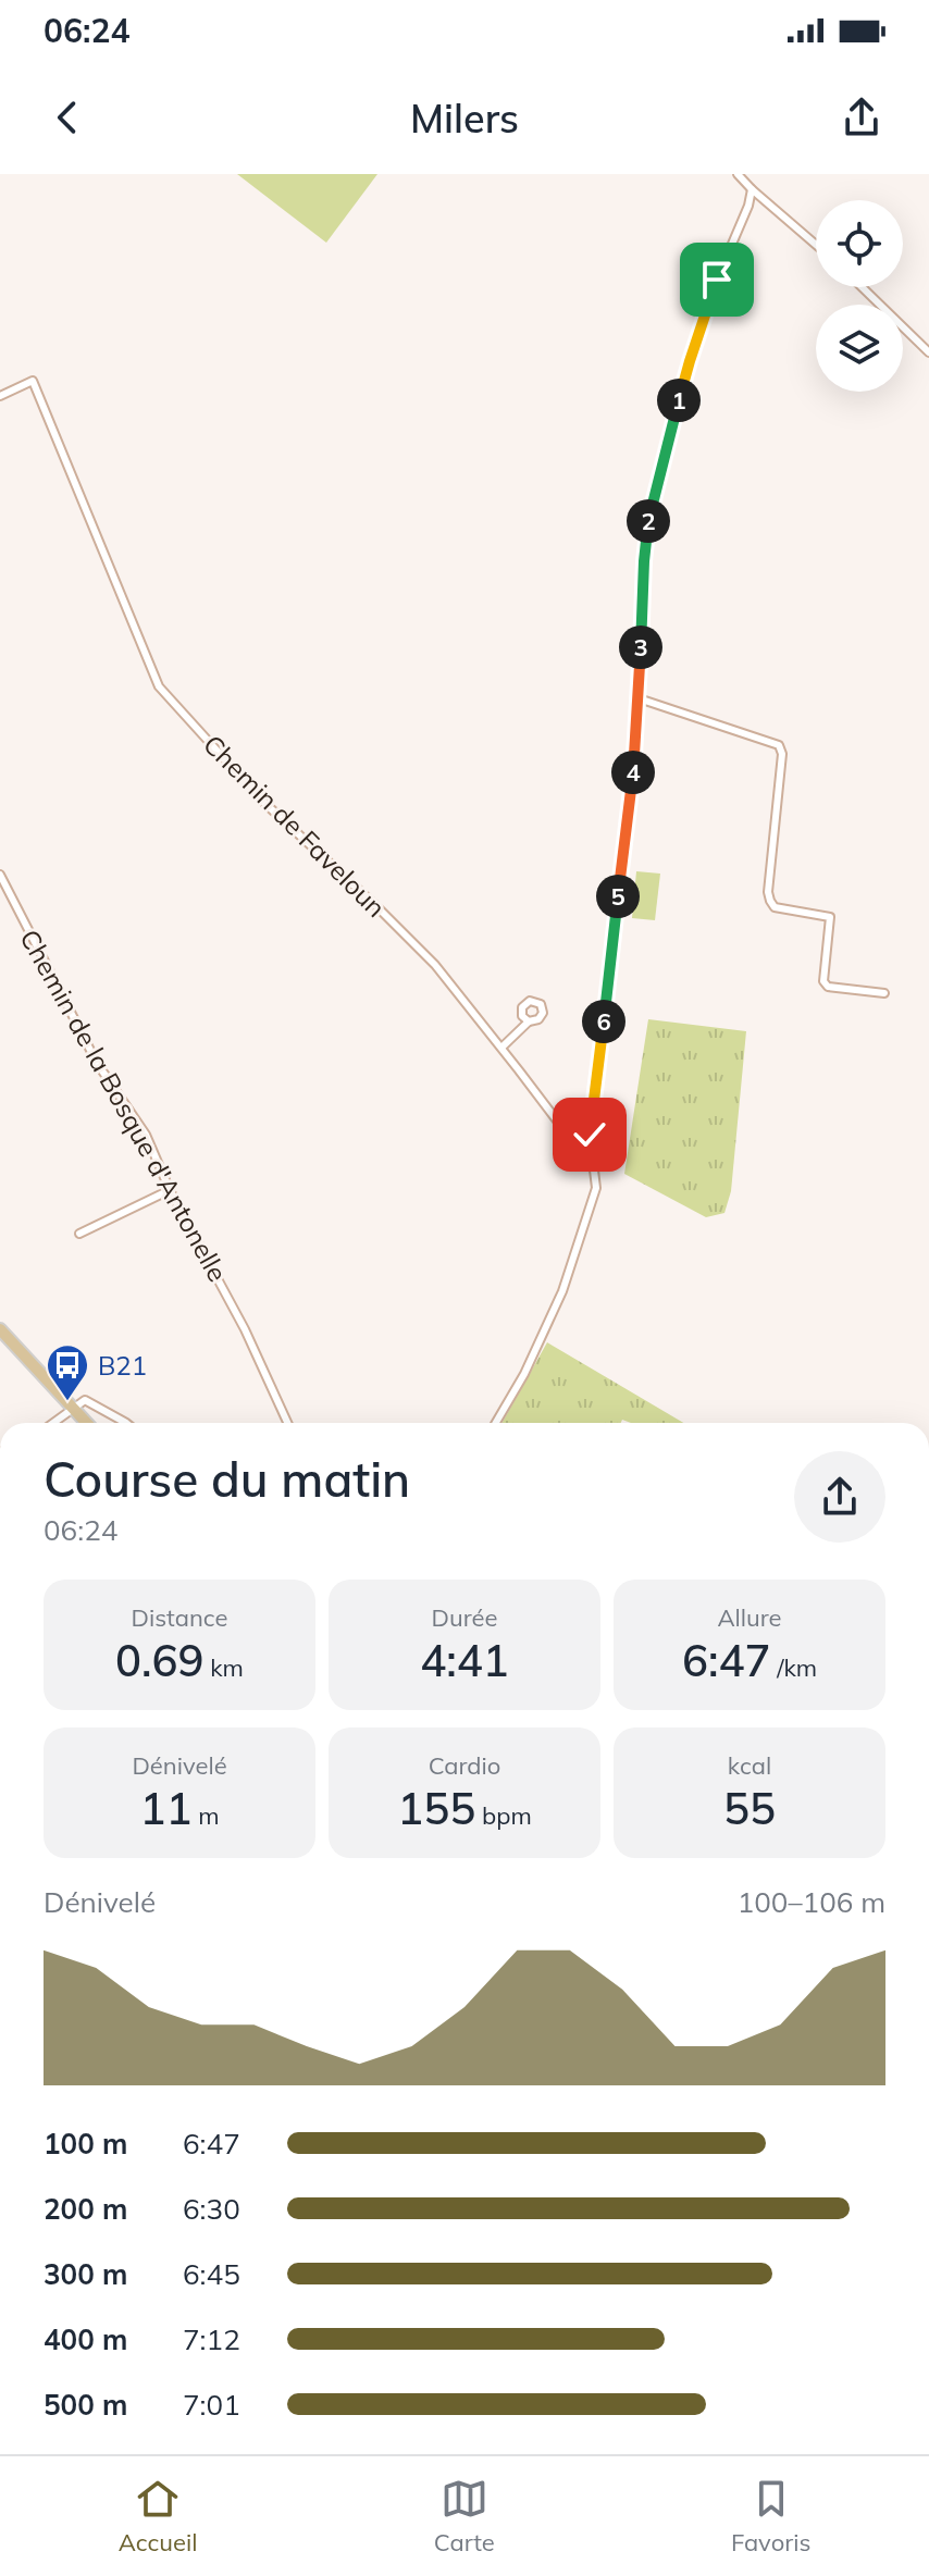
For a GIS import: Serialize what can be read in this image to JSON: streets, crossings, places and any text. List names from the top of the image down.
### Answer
{
  "streets": {
    "street": ["Chemin de Faveloun", "Chemin de la Bosque d'Antonelle"]
  },
  "places": {
    "bus stop": ["B21"]
  },
  "page": {
    "status": "06:24",
    "header": "Milers",
    "pins": [
      "1",
      "2",
      "3",
      "4",
      "5",
      "6"
    ],
    "heading": ["Course du matin", "06:24"],
    "stats": [
      ["Distance", "0.69 km"],
      ["Durée", "4:41"],
      ["Allure", "6:47 /km"],
      ["Dénivelé", "11 m"],
      ["Cardio", "155 bpm"],
      ["kcal", "55"]
    ],
    "chart": ["Dénivelé", "100–106 m"],
    "list": [
      {
        "name": "100 m",
        "note": "6:47"
      },
      {
        "name": "200 m",
        "note": "6:30"
      },
      {
        "name": "300 m",
        "note": "6:45"
      },
      {
        "name": "400 m",
        "note": "7:12"
      },
      {
        "name": "500 m",
        "note": "7:01"
      }
    ],
    "tabs": ["Accueil", "Carte", "Favoris"]
  }
}
